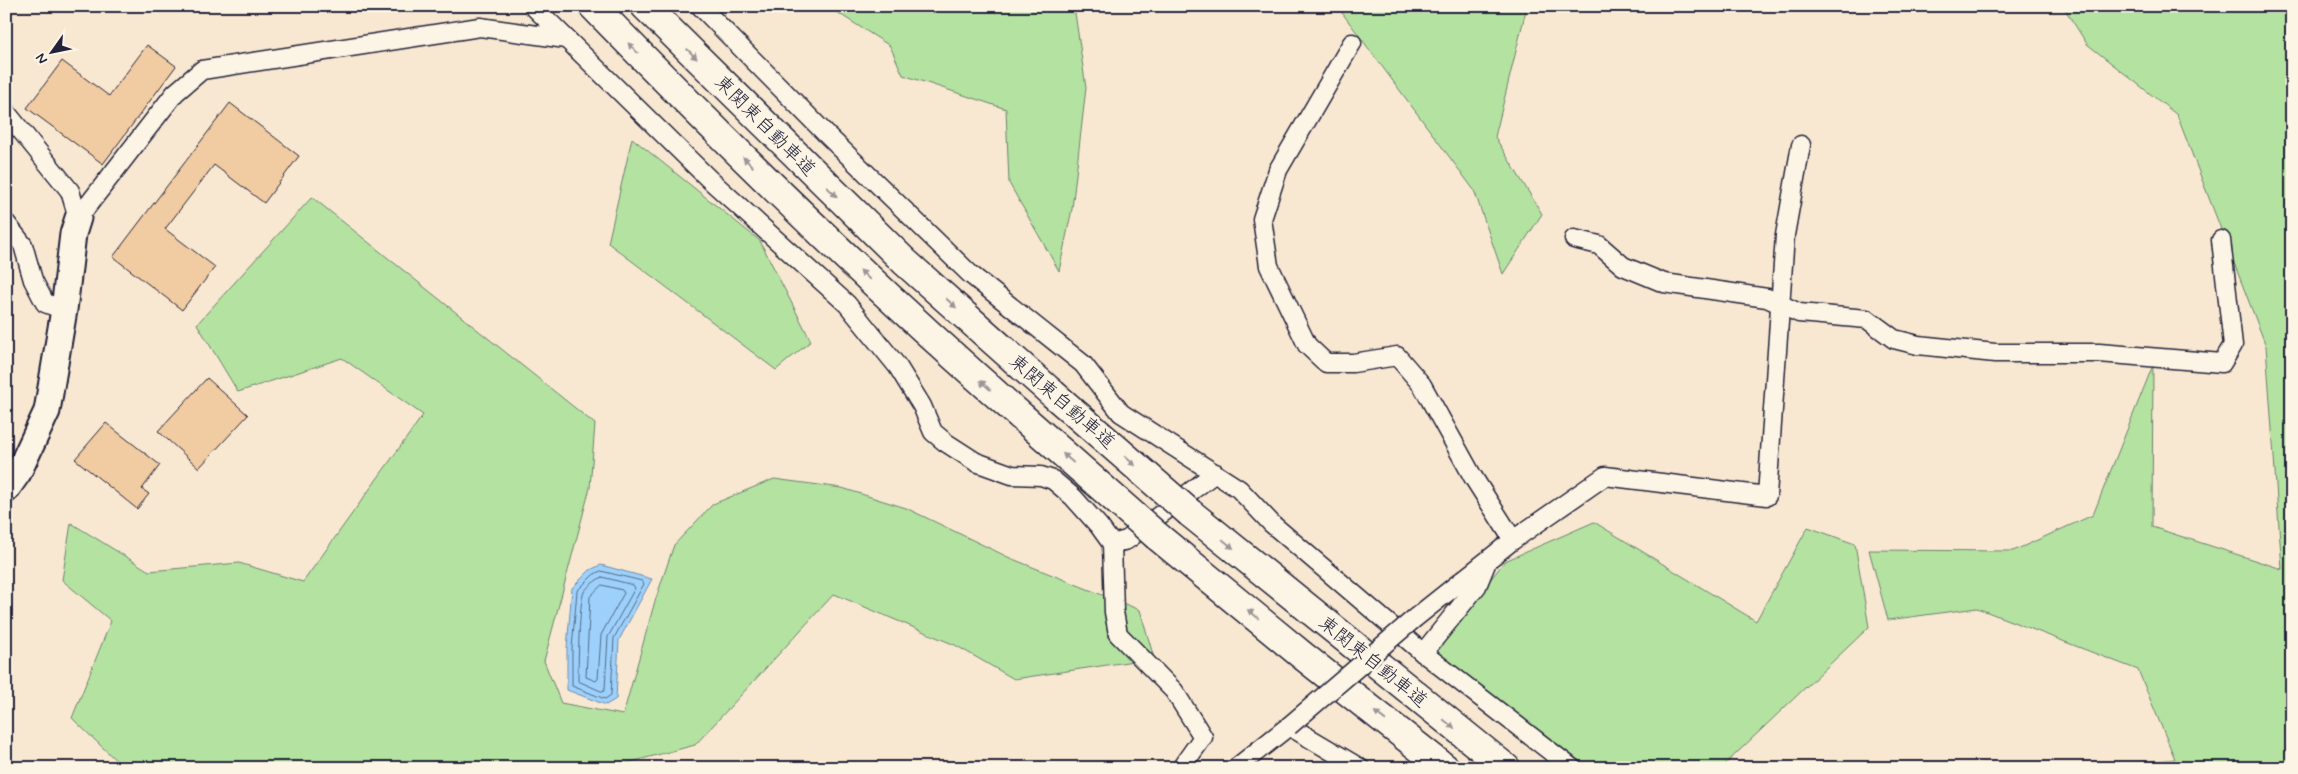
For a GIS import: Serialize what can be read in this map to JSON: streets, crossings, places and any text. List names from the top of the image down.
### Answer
{
  "streets": {
    "highway": ["東関東自動車道"]
  },
  "north": "bottom left"
}
